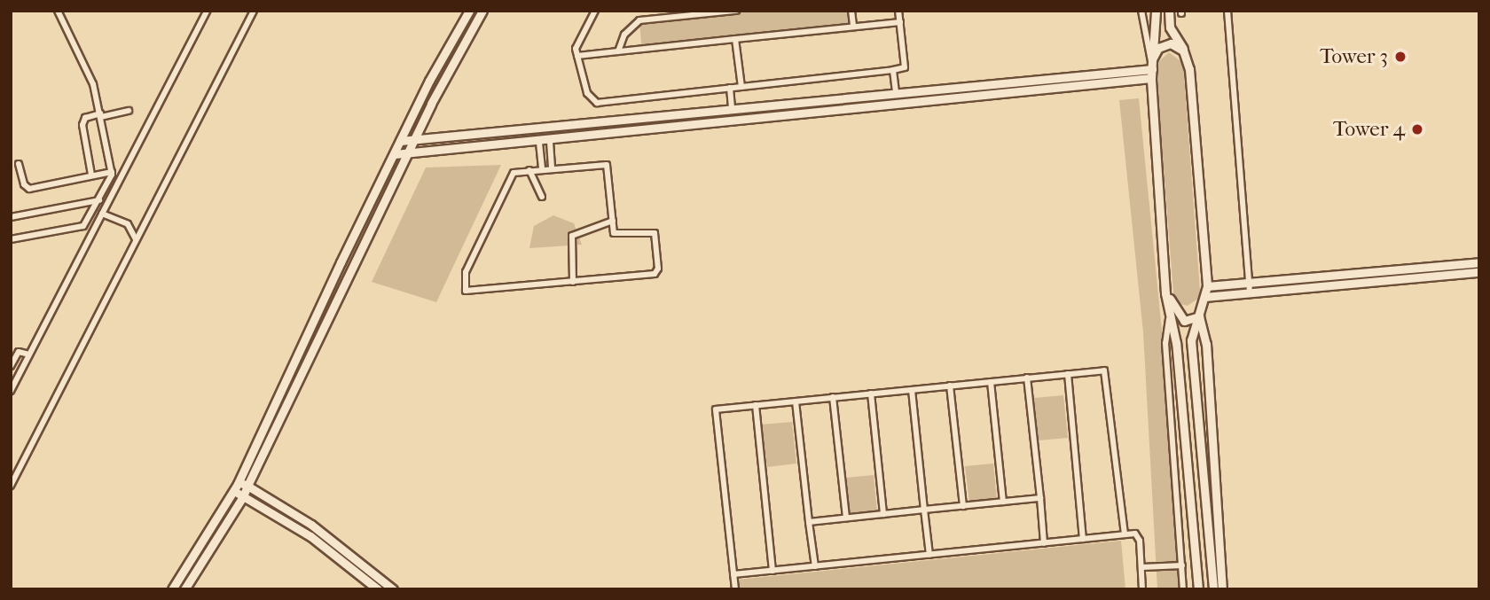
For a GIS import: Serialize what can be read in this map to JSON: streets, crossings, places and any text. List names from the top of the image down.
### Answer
{
  "places": ["Tower 3", "Tower 4"]
}
